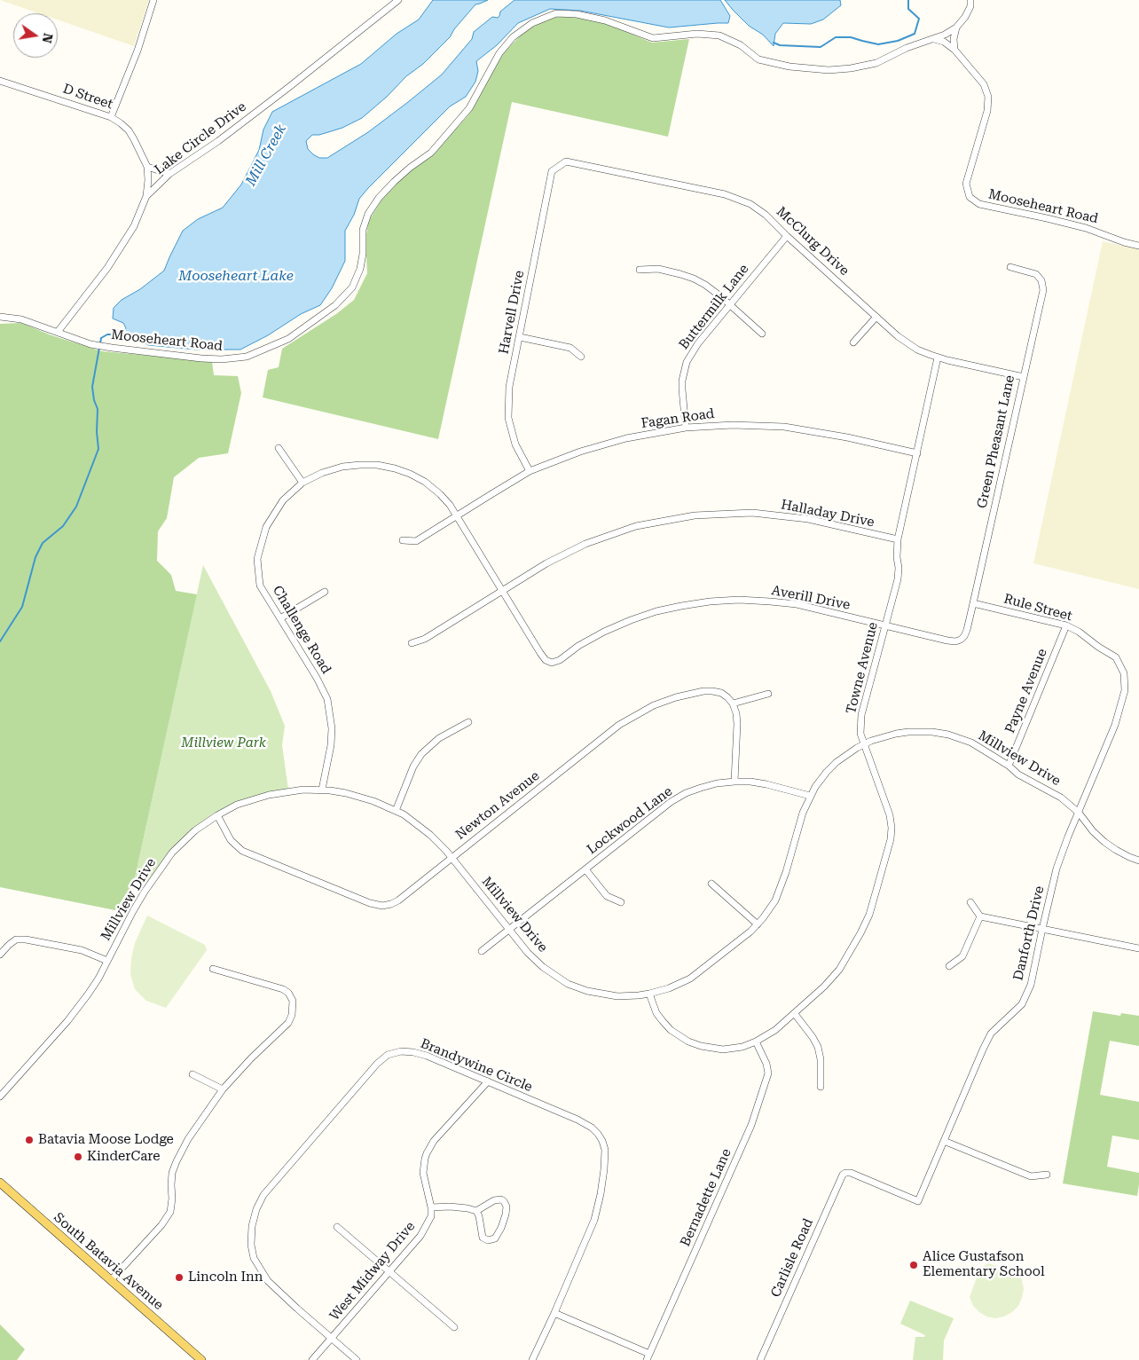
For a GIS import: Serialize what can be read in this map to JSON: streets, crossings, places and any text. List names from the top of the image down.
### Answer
{
  "streets": {
    "main road": ["South Batavia Avenue"],
    "street": [
      "D Street",
      "Lake Circle Drive",
      "Mooseheart Road",
      "McClurg Drive",
      "Buttermilk Lane",
      "Harvell Drive",
      "Fagan Road",
      "Green Pheasant Lane",
      "Halladay Drive",
      "Averill Drive",
      "Rule Street",
      "Challenge Road",
      "Towne Avenue",
      "Payne Avenue",
      "Millview Drive",
      "Newton Avenue",
      "Lockwood Lane",
      "Danforth Drive",
      "Brandywine Circle",
      "Bernadette Lane",
      "Carlisle Road",
      "West Midway Drive"
    ]
  },
  "crossings": [
    ["Lake Circle Drive", "Mooseheart Road"],
    ["McClurg Drive", "Buttermilk Lane"],
    ["McClurg Drive", "Harvell Drive"],
    ["McClurg Drive", "Green Pheasant Lane"],
    ["McClurg Drive", "Towne Avenue"],
    ["Buttermilk Lane", "Fagan Road"],
    ["Harvell Drive", "Fagan Road"],
    ["Fagan Road", "Challenge Road"],
    ["Fagan Road", "Towne Avenue"],
    ["Green Pheasant Lane", "Averill Drive"],
    ["Green Pheasant Lane", "Rule Street"],
    ["Halladay Drive", "Challenge Road"],
    ["Halladay Drive", "Towne Avenue"],
    ["Averill Drive", "Challenge Road"],
    ["Averill Drive", "Towne Avenue"],
    ["Rule Street", "Payne Avenue"],
    ["Rule Street", "Danforth Drive"],
    ["Challenge Road", "Millview Drive"],
    ["Towne Avenue", "Millview Drive"],
    ["Towne Avenue", "Bernadette Lane"],
    ["Payne Avenue", "Millview Drive"],
    ["Millview Drive", "Newton Avenue"],
    ["Millview Drive", "Lockwood Lane"],
    ["Millview Drive", "Danforth Drive"],
    ["Danforth Drive", "Carlisle Road"],
    ["Brandywine Circle", "West Midway Drive"]
  ],
  "water": ["Mill Creek", "Mooseheart Lake"],
  "parks": ["Millview Park"],
  "places": [
    "Batavia Moose Lodge",
    "KinderCare",
    "Alice Gustafson Elementary School",
    "Lincoln Inn"
  ],
  "north": "right"
}
